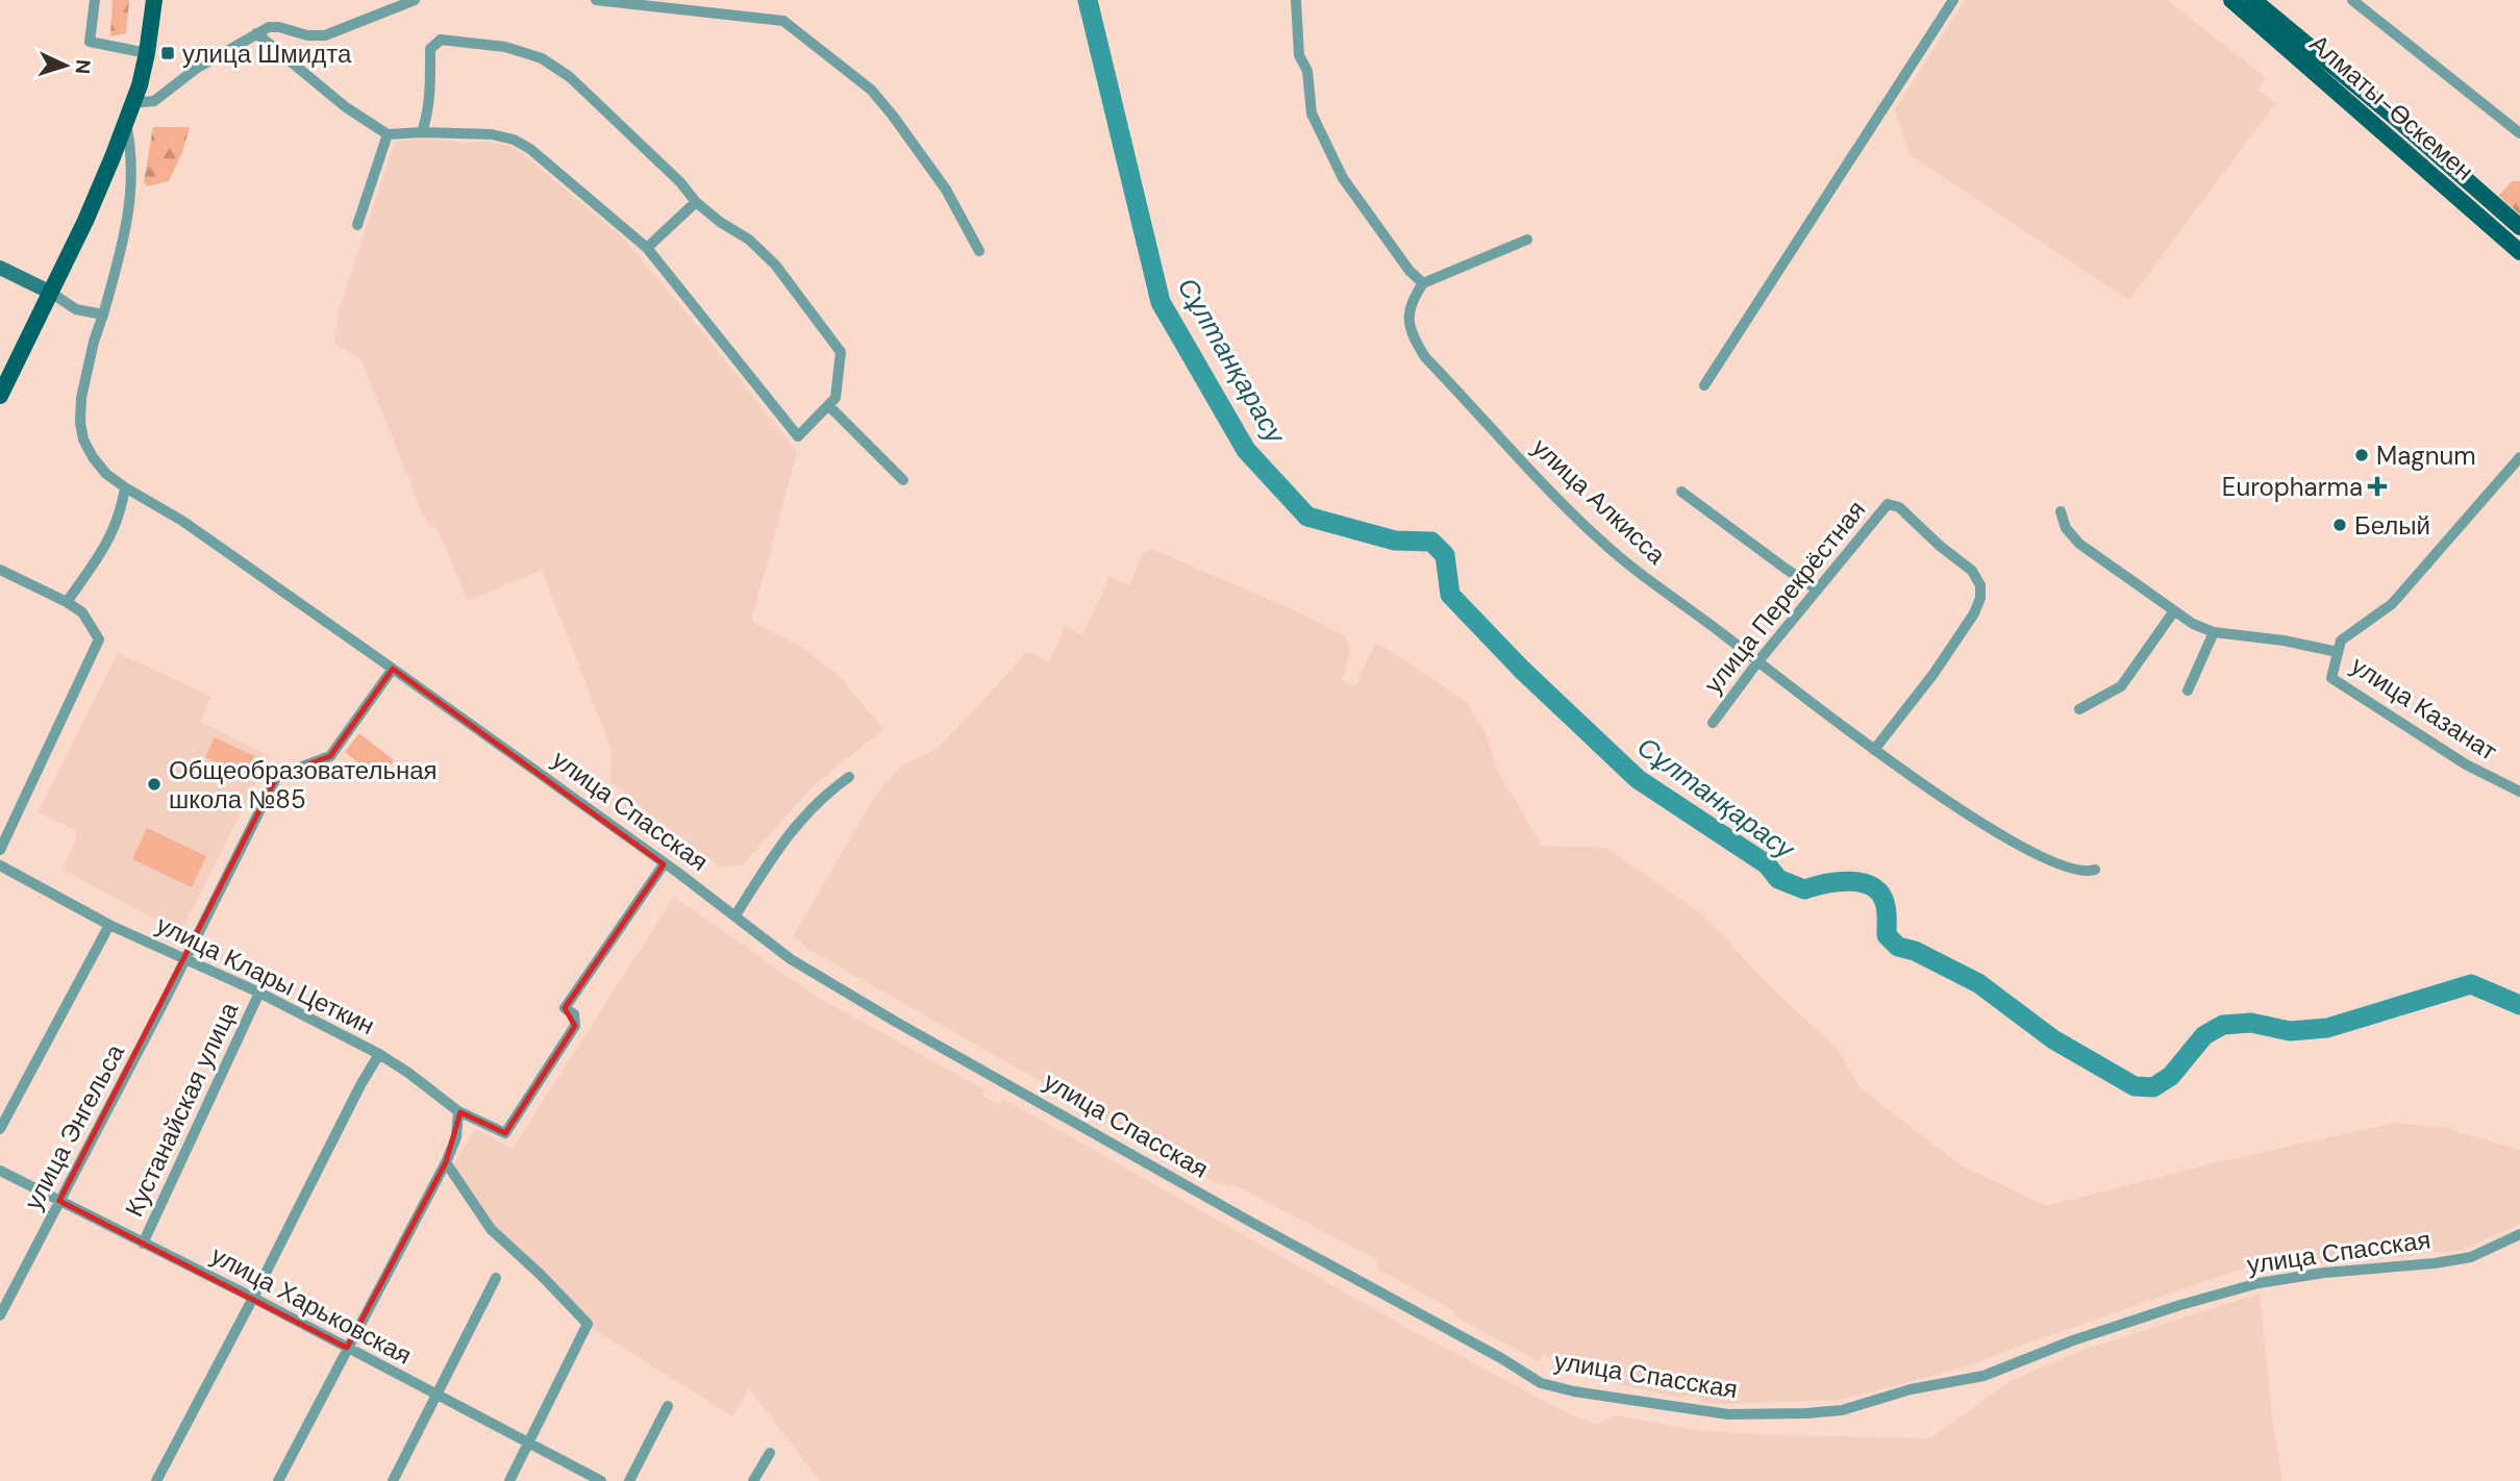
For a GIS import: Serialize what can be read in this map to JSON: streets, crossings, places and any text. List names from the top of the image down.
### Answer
{
  "streets": {
    "main road": ["Алматы-Өскемен"],
    "street": [
      "улица Алкисса",
      "улица Перекрёстная",
      "улица Казанат",
      "улица Спасская",
      "улица Клары Цеткин",
      "Кустанайская улица",
      "улица Энгельса",
      "улица Харьковская"
    ]
  },
  "crossings": [
    ["улица Алкисса", "улица Перекрёстная"],
    ["улица Спасская", "улица Клары Цеткин"],
    ["улица Спасская", "улица Энгельса"],
    ["улица Клары Цеткин", "Кустанайская улица"],
    ["улица Клары Цеткин", "улица Энгельса"],
    ["Кустанайская улица", "улица Харьковская"],
    ["улица Энгельса", "улица Харьковская"]
  ],
  "water": ["Сұлтанқарасу"],
  "places": {
    "transit": ["улица Шмидта"],
    "other": ["Magnum", "Белый", "Общеобразовательная школа №85"],
    "health": ["Europharma"]
  },
  "north": "right"
}
